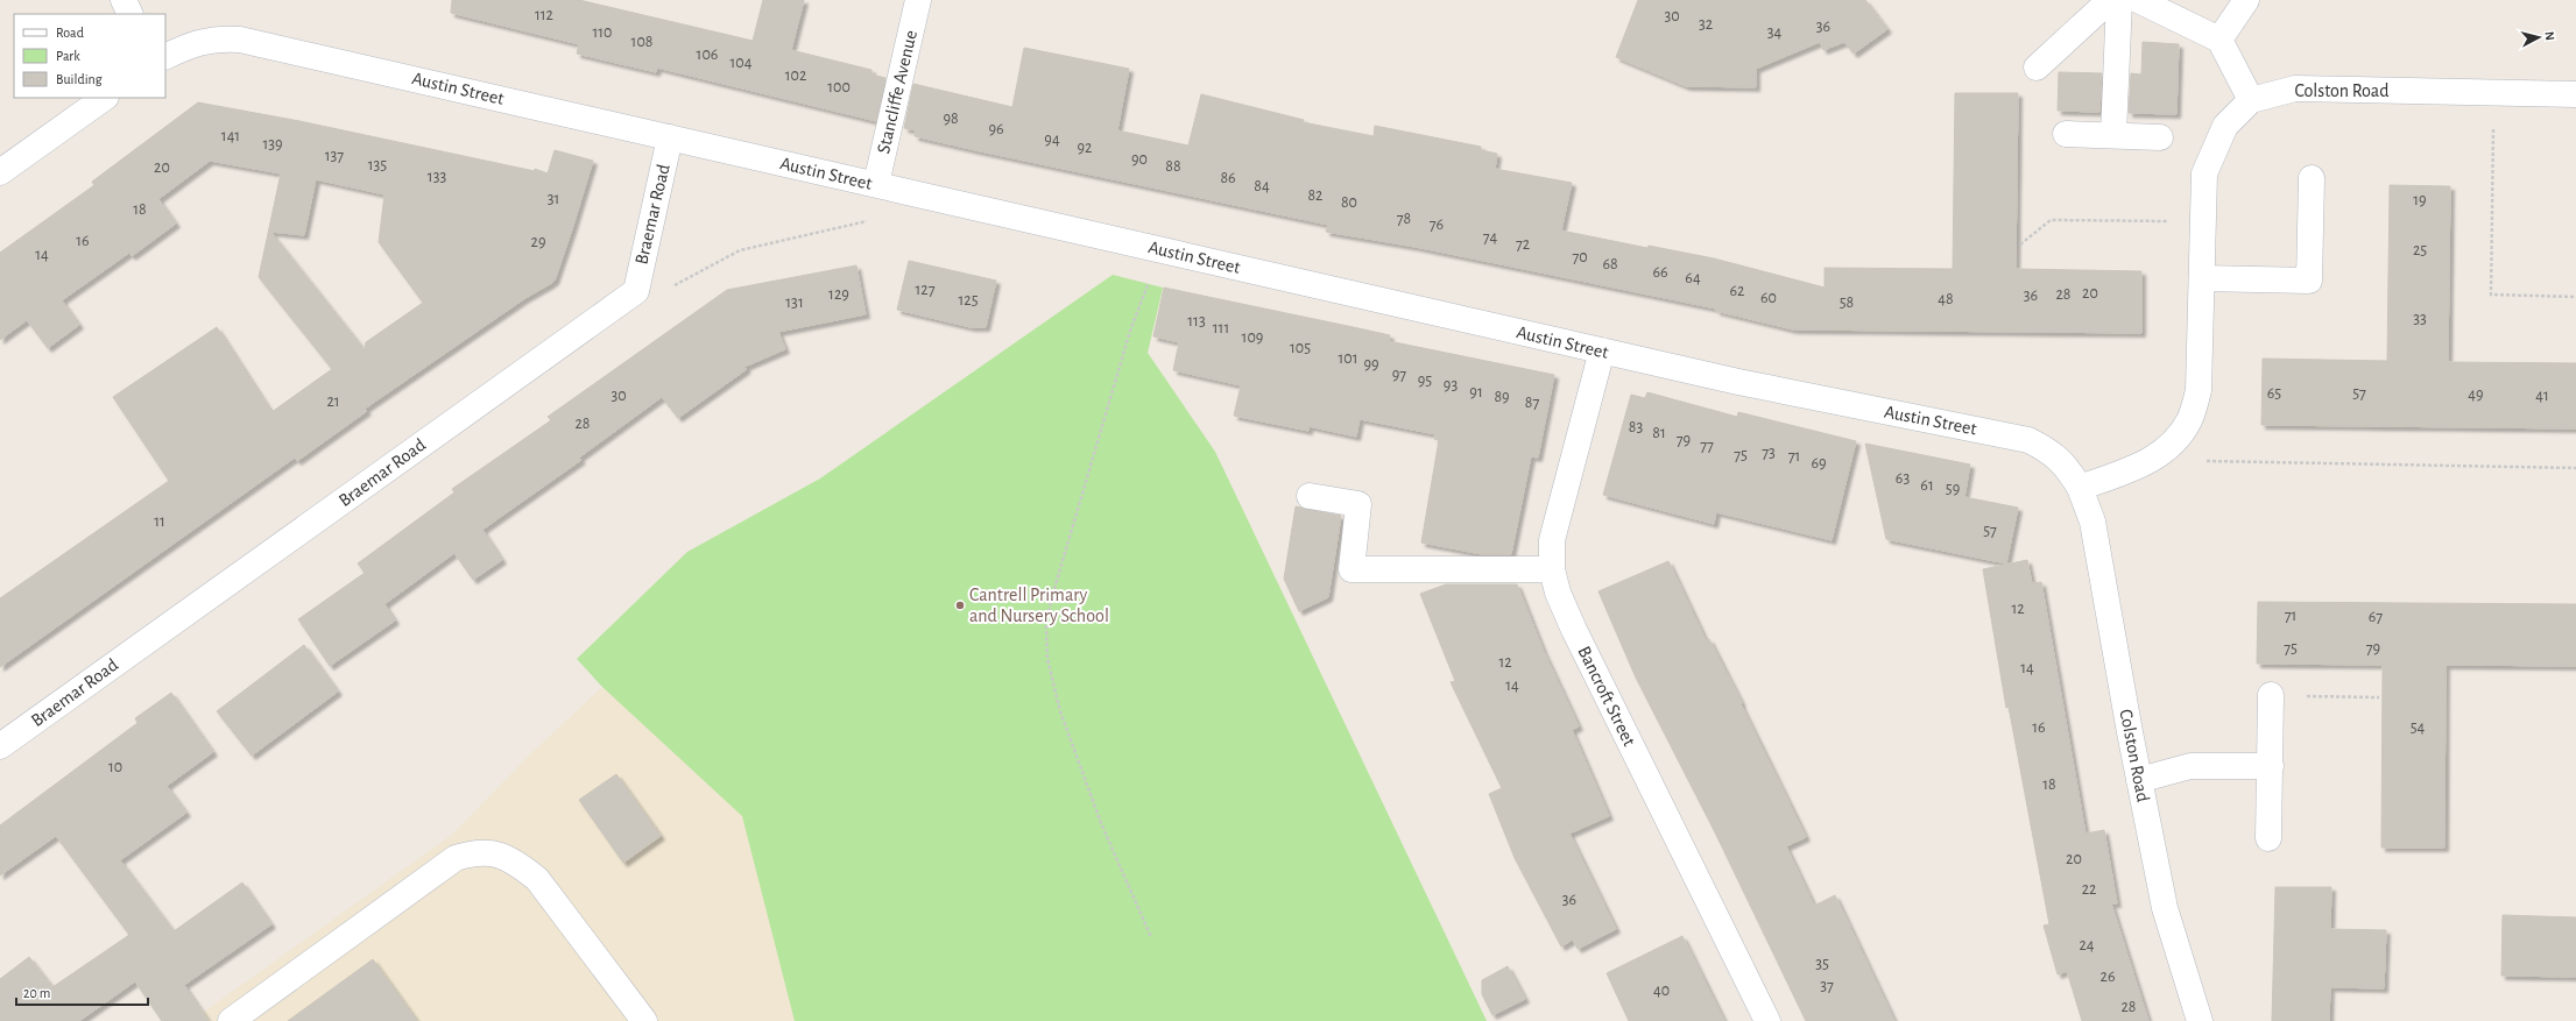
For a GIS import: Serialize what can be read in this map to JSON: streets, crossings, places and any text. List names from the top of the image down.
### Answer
{
  "streets": {
    "street": [
      "Austin Street",
      "Colston Road",
      "Stancliffe Avenue",
      "Braemar Road",
      "Bancroft Street"
    ]
  },
  "crossings": [
    ["Austin Street", "Colston Road"],
    ["Austin Street", "Stancliffe Avenue"],
    ["Austin Street", "Braemar Road"],
    ["Austin Street", "Bancroft Street"]
  ],
  "places": ["Cantrell Primary and Nursery School"],
  "house_numbers": [
    "112",
    "30",
    "32",
    "36",
    "110",
    "34",
    "108",
    "106",
    "104",
    "102",
    "100",
    "98",
    "96",
    "141",
    "94",
    "139",
    "92",
    "137",
    "90",
    "135",
    "88",
    "20",
    "133",
    "86",
    "84",
    "82",
    "31",
    "19",
    "80",
    "18",
    "78",
    "76",
    "74",
    "16",
    "29",
    "72",
    "25",
    "14",
    "70",
    "68",
    "66",
    "64",
    "127",
    "62",
    "20",
    "129",
    "28",
    "36",
    "60",
    "48",
    "125",
    "131",
    "58",
    "33",
    "113",
    "111",
    "109",
    "105",
    "101",
    "99",
    "97",
    "95",
    "93",
    "91",
    "65",
    "57",
    "49",
    "30",
    "41",
    "89",
    "21",
    "87",
    "28",
    "83",
    "81",
    "79",
    "77",
    "73",
    "75",
    "71",
    "69",
    "63",
    "61",
    "59",
    "11",
    "57",
    "12",
    "71",
    "67",
    "75",
    "79",
    "12",
    "14",
    "14",
    "16",
    "54",
    "10",
    "18",
    "20",
    "22",
    "36",
    "24",
    "35",
    "26",
    "37",
    "40",
    "28"
  ],
  "legend": ["Road", "Park", "Building"],
  "scale_bar": "20 m",
  "north": "right"
}
